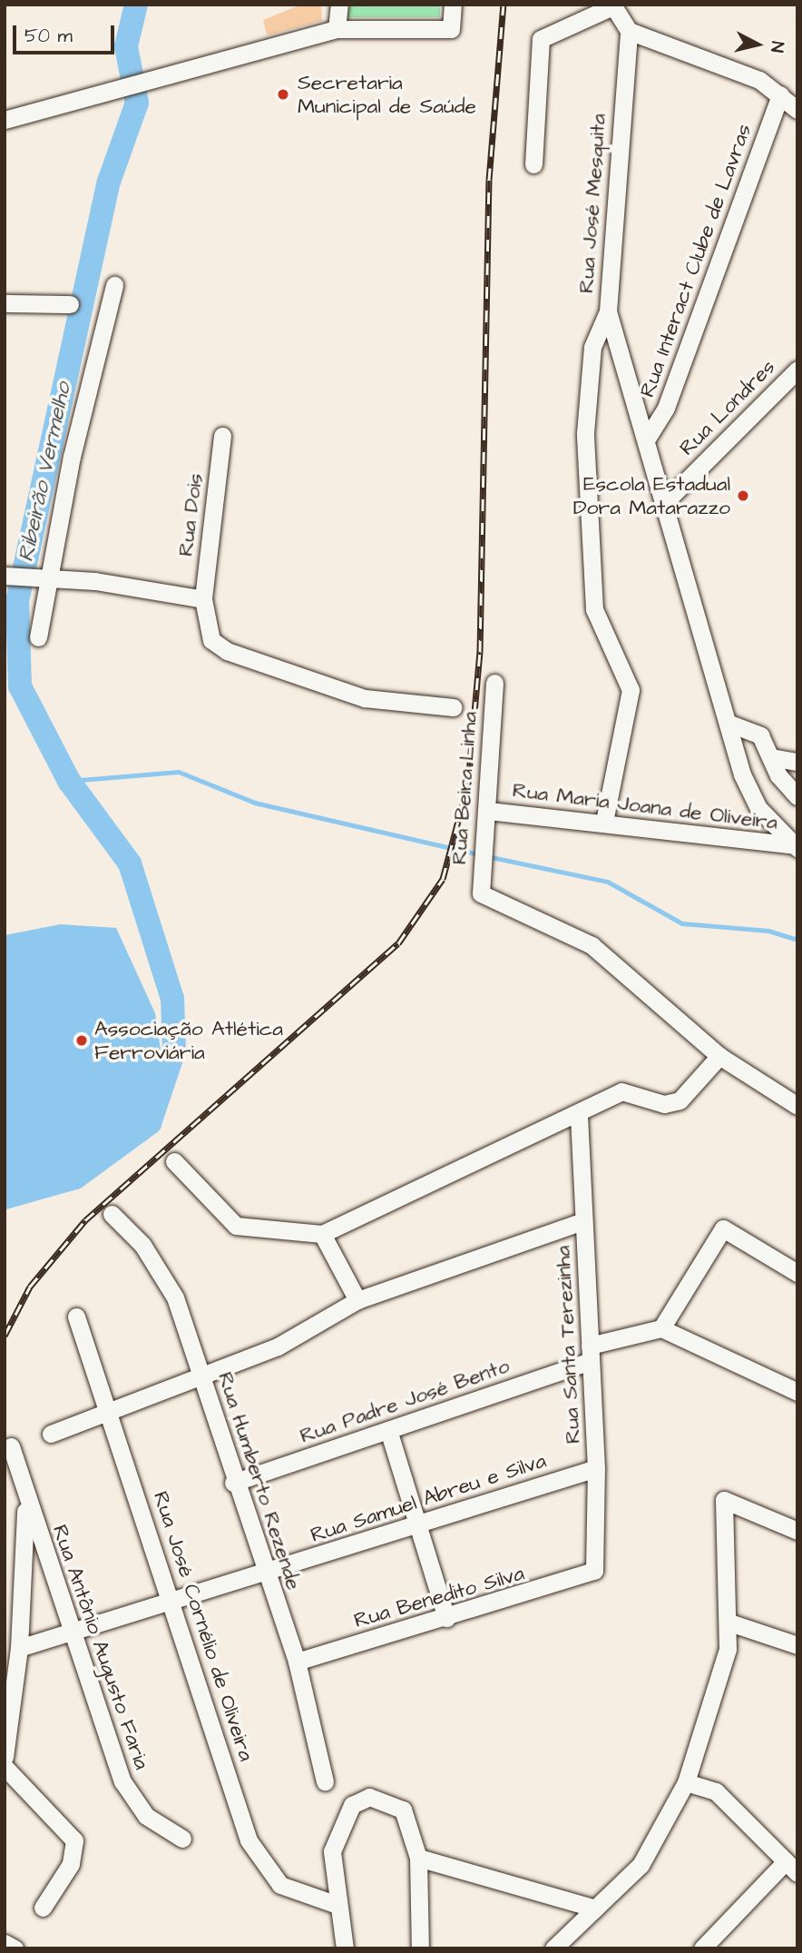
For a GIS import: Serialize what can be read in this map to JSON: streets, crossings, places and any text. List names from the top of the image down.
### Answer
{
  "streets": {
    "street": [
      "Rua José Mesquita",
      "Rua Interact Clube de Lavras",
      "Rua Londres",
      "Rua Dois",
      "Rua Beira Linha",
      "Rua Maria Joana de Oliveira",
      "Rua Santa Terezinha",
      "Rua Padre José Bento",
      "Rua Humberto Rezende",
      "Rua Samuel Abreu e Silva",
      "Rua Benedito Silva",
      "Rua José Cornélio de Oliveira",
      "Rua Antônio Augusto Faria"
    ]
  },
  "crossings": [
    ["Rua José Mesquita", "Rua Maria Joana de Oliveira"],
    ["Rua Beira Linha", "Rua Maria Joana de Oliveira"],
    ["Rua Santa Terezinha", "Rua Padre José Bento"],
    ["Rua Santa Terezinha", "Rua Samuel Abreu e Silva"],
    ["Rua Santa Terezinha", "Rua Benedito Silva"],
    ["Rua Padre José Bento", "Rua Humberto Rezende"],
    ["Rua Humberto Rezende", "Rua Samuel Abreu e Silva"],
    ["Rua Humberto Rezende", "Rua Benedito Silva"],
    ["Rua Samuel Abreu e Silva", "Rua José Cornélio de Oliveira"],
    ["Rua Samuel Abreu e Silva", "Rua Antônio Augusto Faria"]
  ],
  "water": ["Ribeirão Vermelho"],
  "places": ["Secretaria Municipal de Saúde", "Escola Estadual Dora Matarazzo", "Associação Atlética Ferroviária"],
  "scale_bar": "50 m",
  "north": "right"
}
